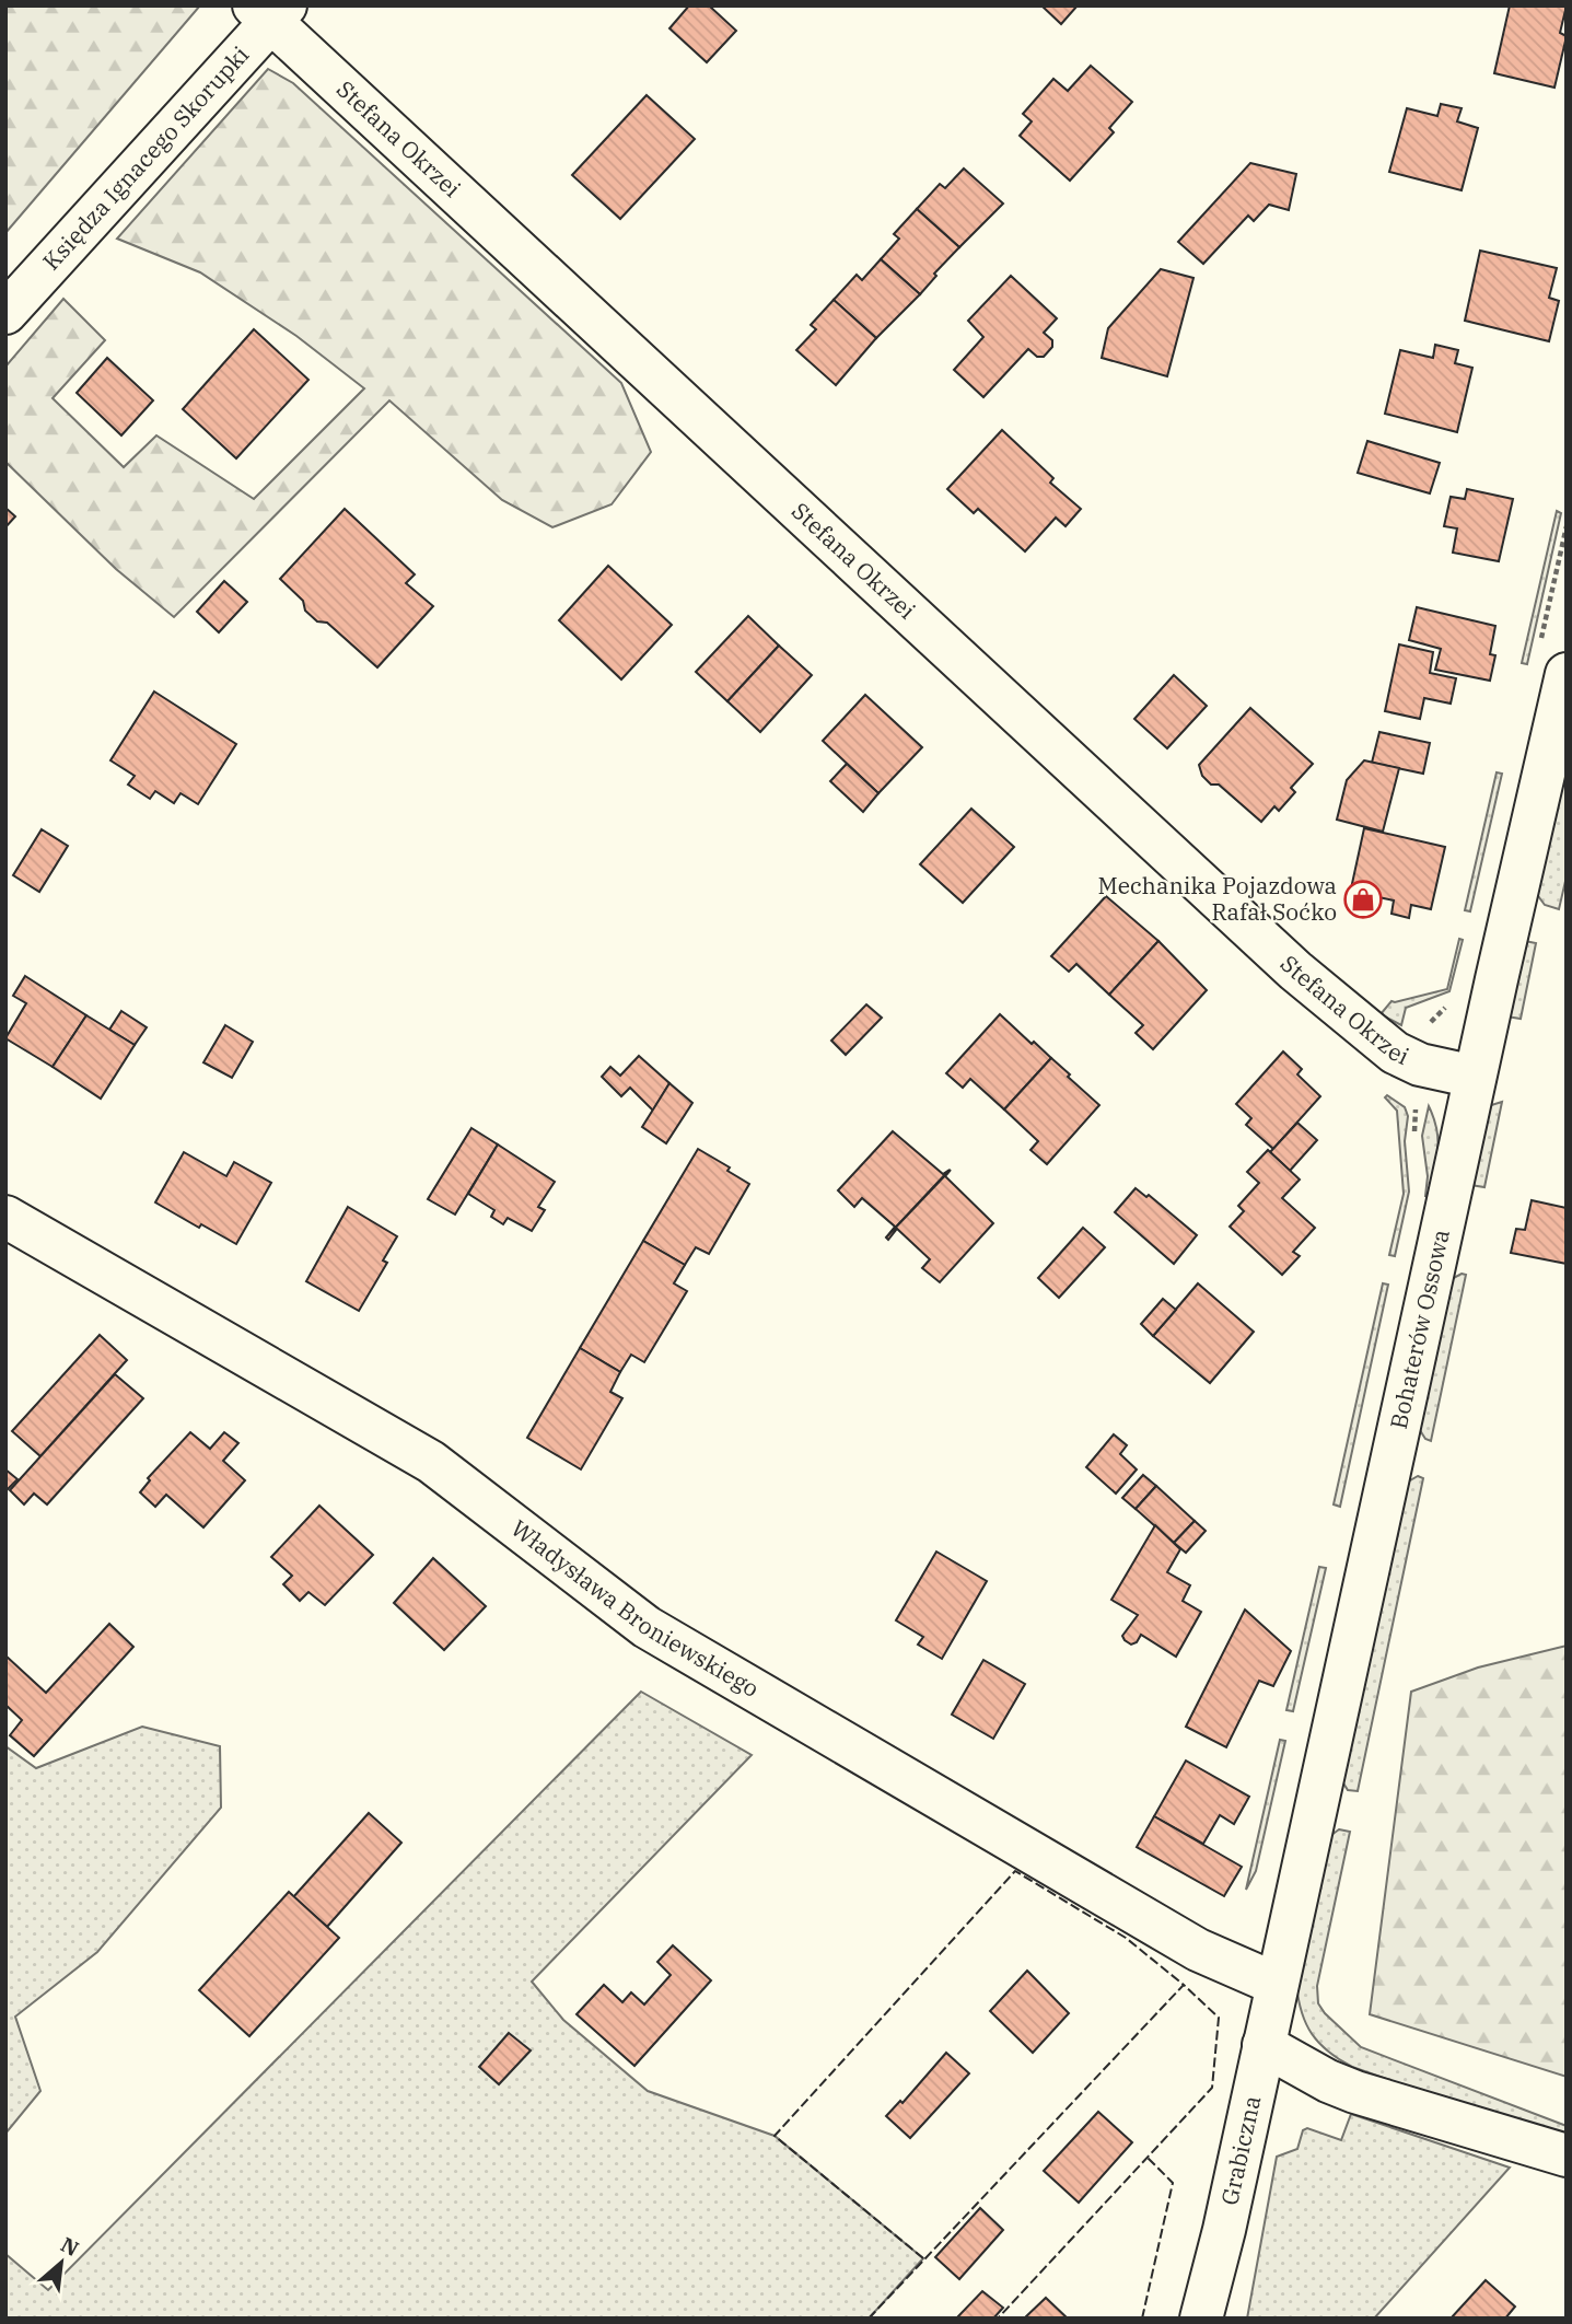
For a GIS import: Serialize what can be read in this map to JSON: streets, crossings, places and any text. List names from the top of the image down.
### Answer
{
  "streets": {
    "street": [
      "Stefana Okrzei",
      "Księdza Ignacego Skorupki",
      "Bohaterów Ossowa",
      "Władysława Broniewskiego",
      "Grabiczna"
    ]
  },
  "crossings": [
    ["Stefana Okrzei", "Księdza Ignacego Skorupki"],
    ["Stefana Okrzei", "Bohaterów Ossowa"],
    ["Bohaterów Ossowa", "Władysława Broniewskiego"],
    ["Bohaterów Ossowa", "Grabiczna"],
    ["Władysława Broniewskiego", "Grabiczna"]
  ],
  "places": {
    "shop": ["Mechanika Pojazdowa Rafał Soćko"]
  },
  "north": "top right"
}
